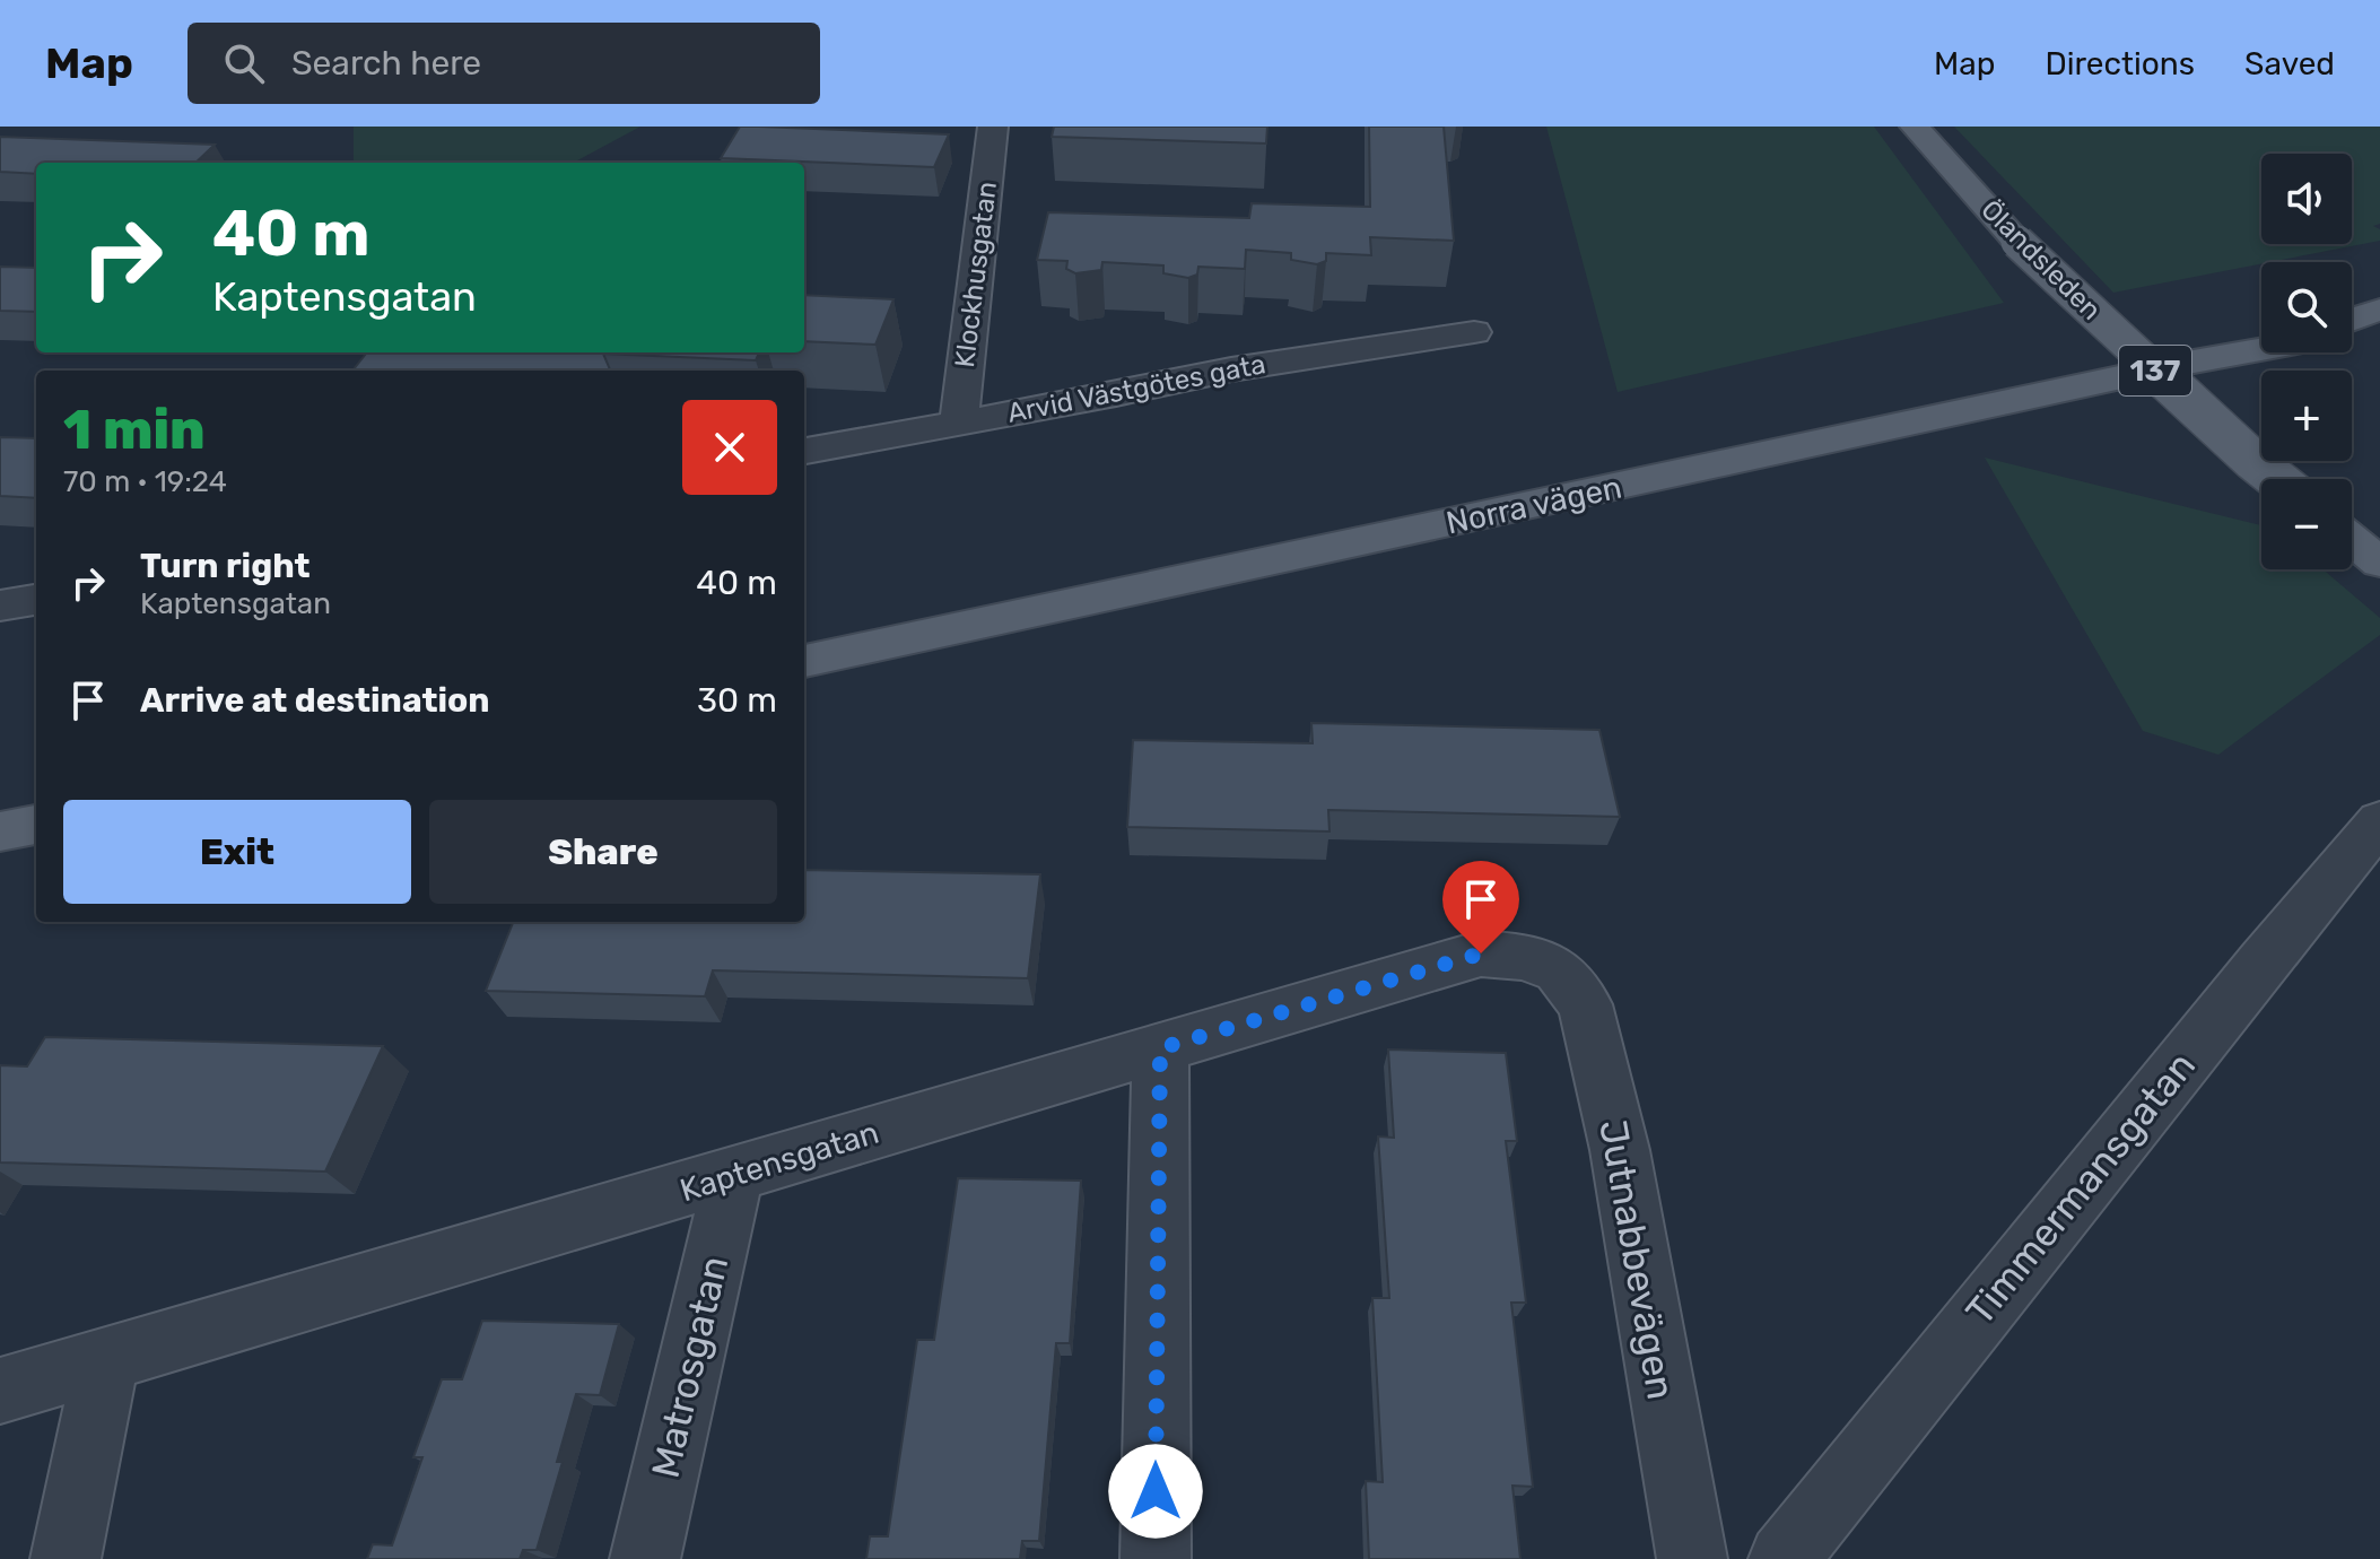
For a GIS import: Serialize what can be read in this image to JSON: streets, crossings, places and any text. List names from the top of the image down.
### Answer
{
  "streets": {
    "main road": ["Ölandsleden", "137", "Norra vägen"],
    "street": [
      "Klockhusgatan",
      "Arvid Västgötes gata",
      "Kaptensgatan",
      "Timmermansgatan",
      "Jutnabbevägen",
      "Matrosgatan"
    ]
  },
  "crossings": [
    ["Klockhusgatan", "Arvid Västgötes gata"],
    ["Kaptensgatan", "Jutnabbevägen"],
    ["Kaptensgatan", "Matrosgatan"]
  ],
  "page": {
    "header": "Map",
    "search": "Search here",
    "nav": ["Map", "Directions", "Saved"],
    "map_buttons": ["+", "−"],
    "turn": ["40 m", "Kaptensgatan"],
    "heading": ["1 min", "70 m · 19:24"],
    "list": [
      {
        "name": "Turn right",
        "note": "Kaptensgatan",
        "value": "40 m"
      },
      {
        "name": "Arrive at destination",
        "value": "30 m"
      }
    ],
    "buttons": ["Exit", "Share"]
  }
}
